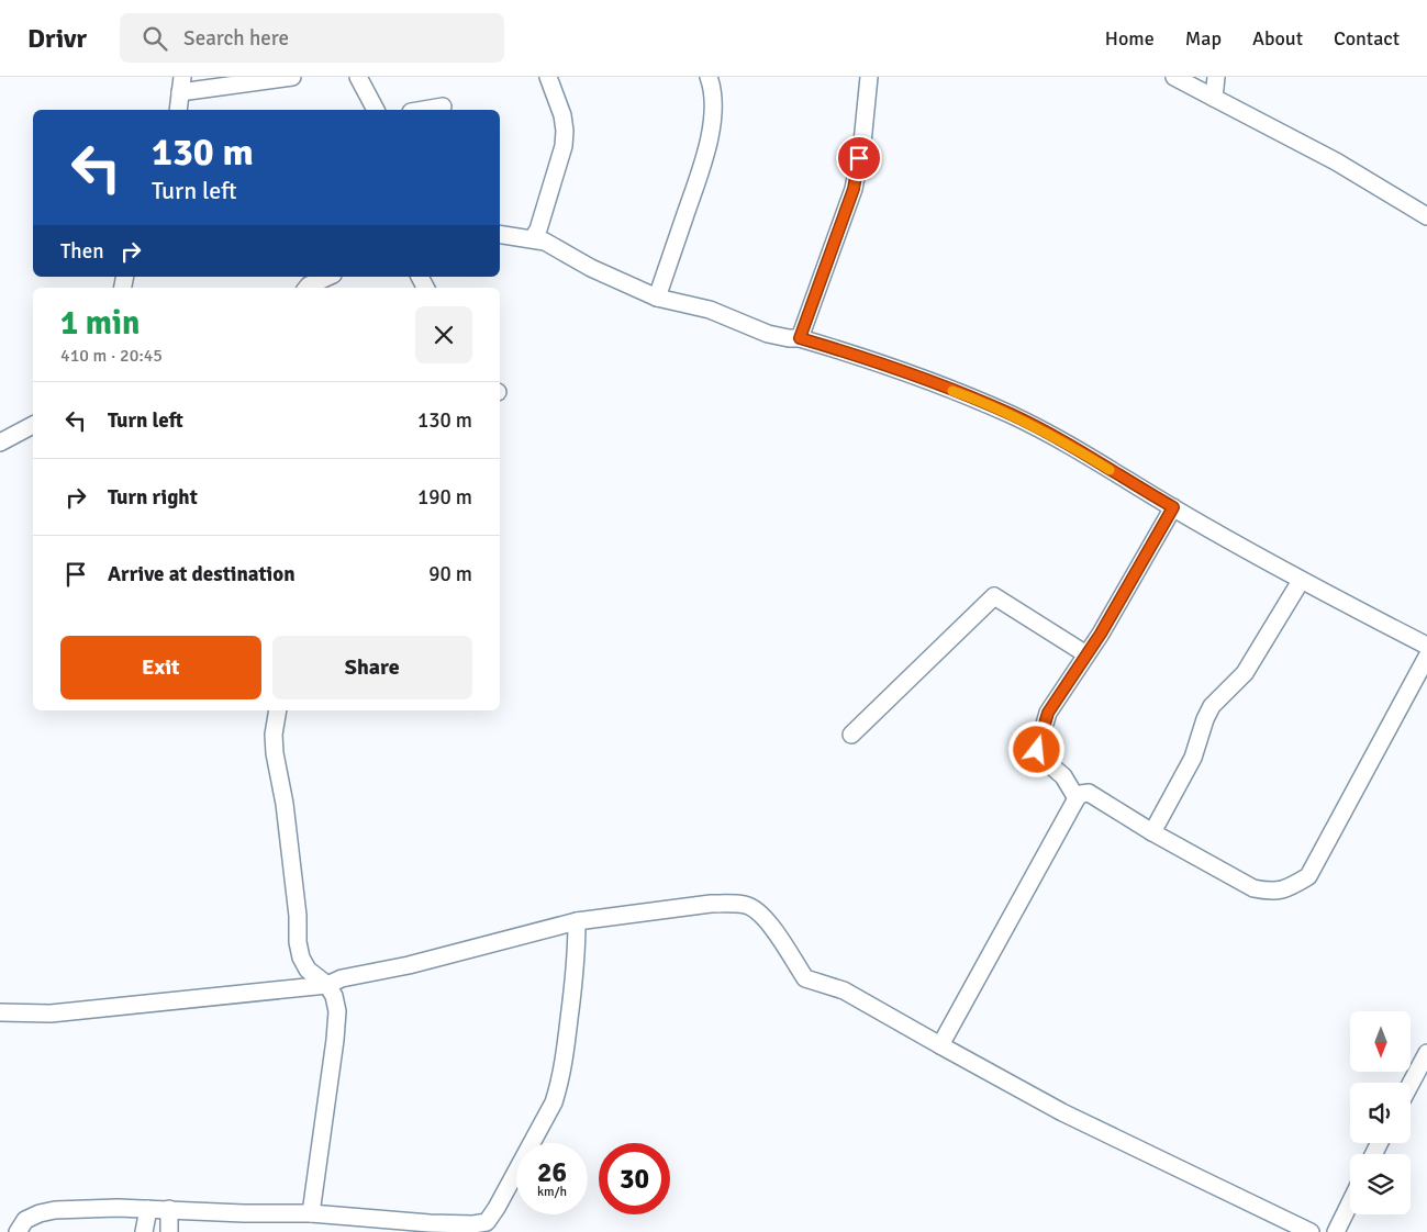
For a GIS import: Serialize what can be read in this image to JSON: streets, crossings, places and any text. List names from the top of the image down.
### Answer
{
  "north": "bottom",
  "page": {
    "header": "Drivr",
    "search": "Search here",
    "nav": [
      "Home",
      "Map",
      "About",
      "Contact"
    ],
    "turn": ["130 m", "Turn left"],
    "then": "Then",
    "heading": ["1 min", "410 m · 20:45"],
    "list": [
      {
        "name": "Turn left",
        "value": "130 m"
      },
      {
        "name": "Turn right",
        "value": "190 m"
      },
      {
        "name": "Arrive at destination",
        "value": "90 m"
      }
    ],
    "buttons": ["Exit", "Share"],
    "speed": "26 km/h",
    "limit": "30"
  }
}
